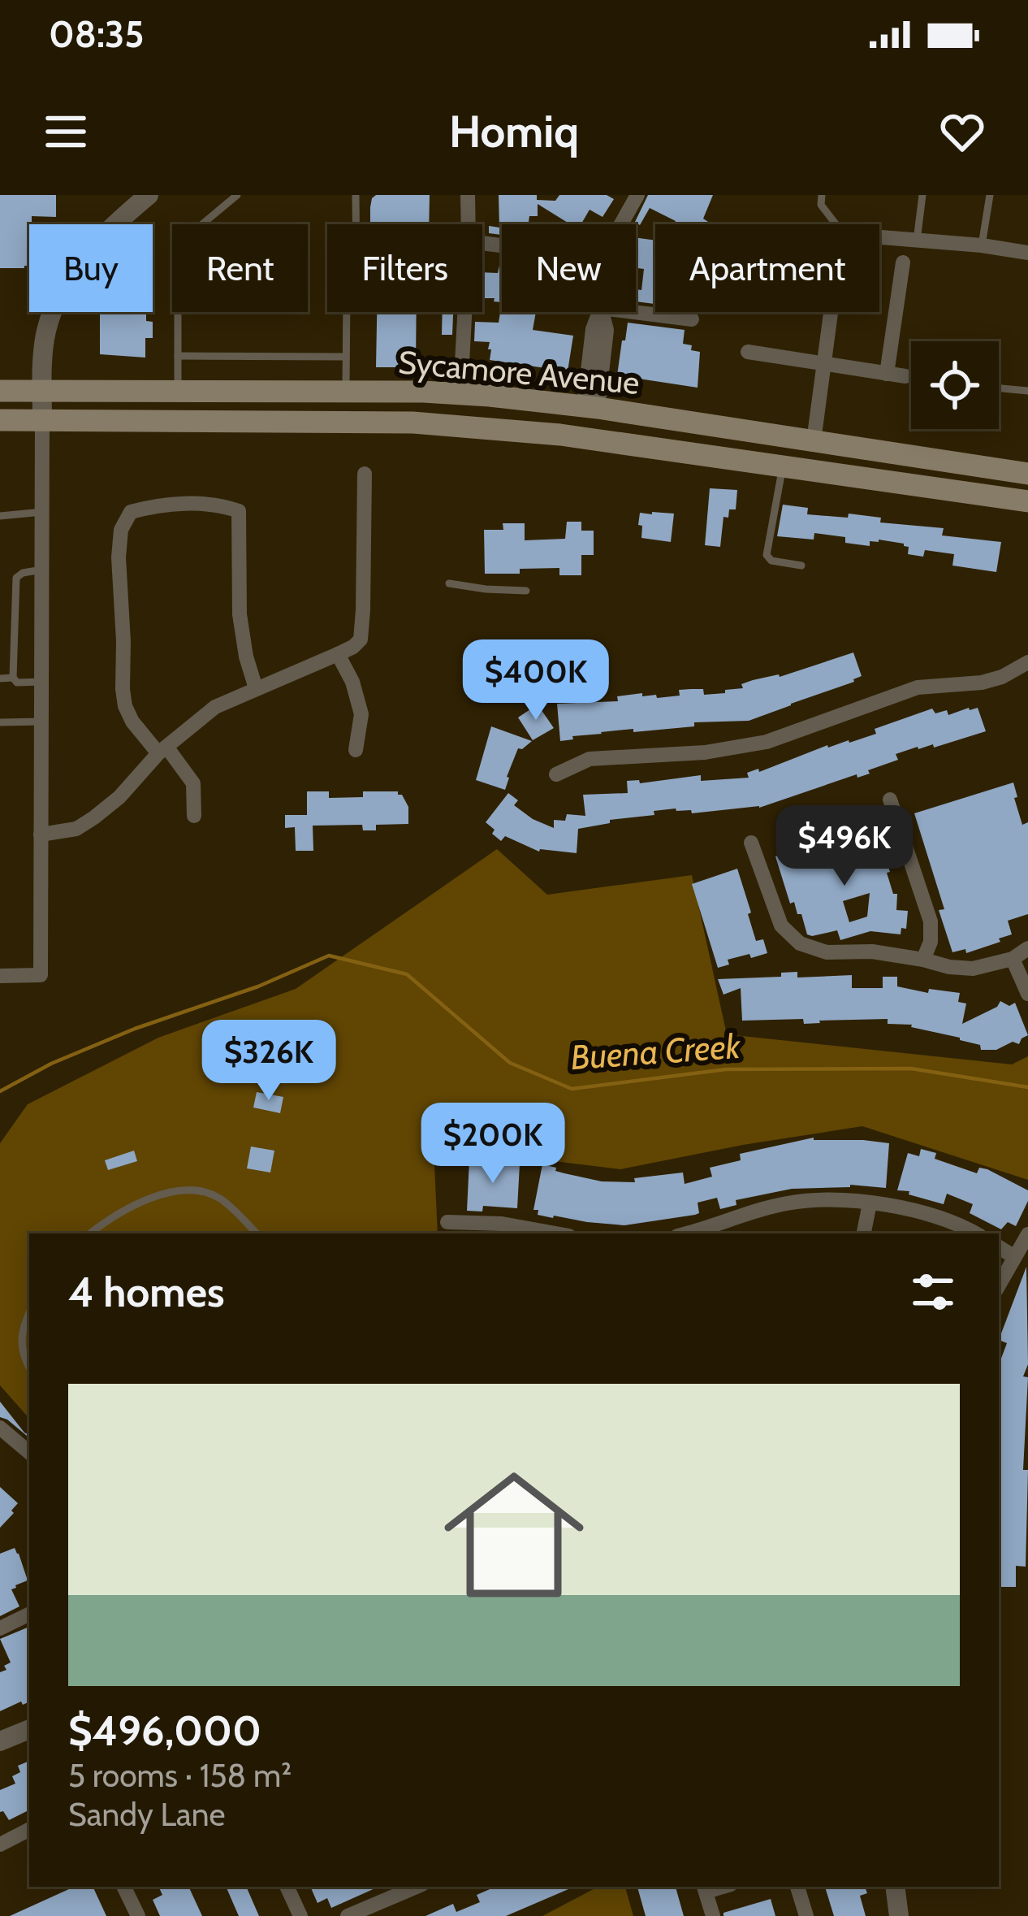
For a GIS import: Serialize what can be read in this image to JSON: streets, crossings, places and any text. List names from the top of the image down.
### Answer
{
  "streets": {
    "main road": ["Sycamore Avenue"]
  },
  "water": ["Buena Creek"],
  "page": {
    "status": "08:35",
    "header": "Homiq",
    "chip": [
      "Buy",
      "Rent",
      "Filters",
      "New",
      "Apartment"
    ],
    "price": [
      "$400K",
      "$496K",
      "$326K",
      "$200K"
    ],
    "heading": "4 homes",
    "list": [
      {
        "name": "$496,000",
        "note": "5 rooms · 158 m² · Sandy Lane"
      }
    ]
  }
}
